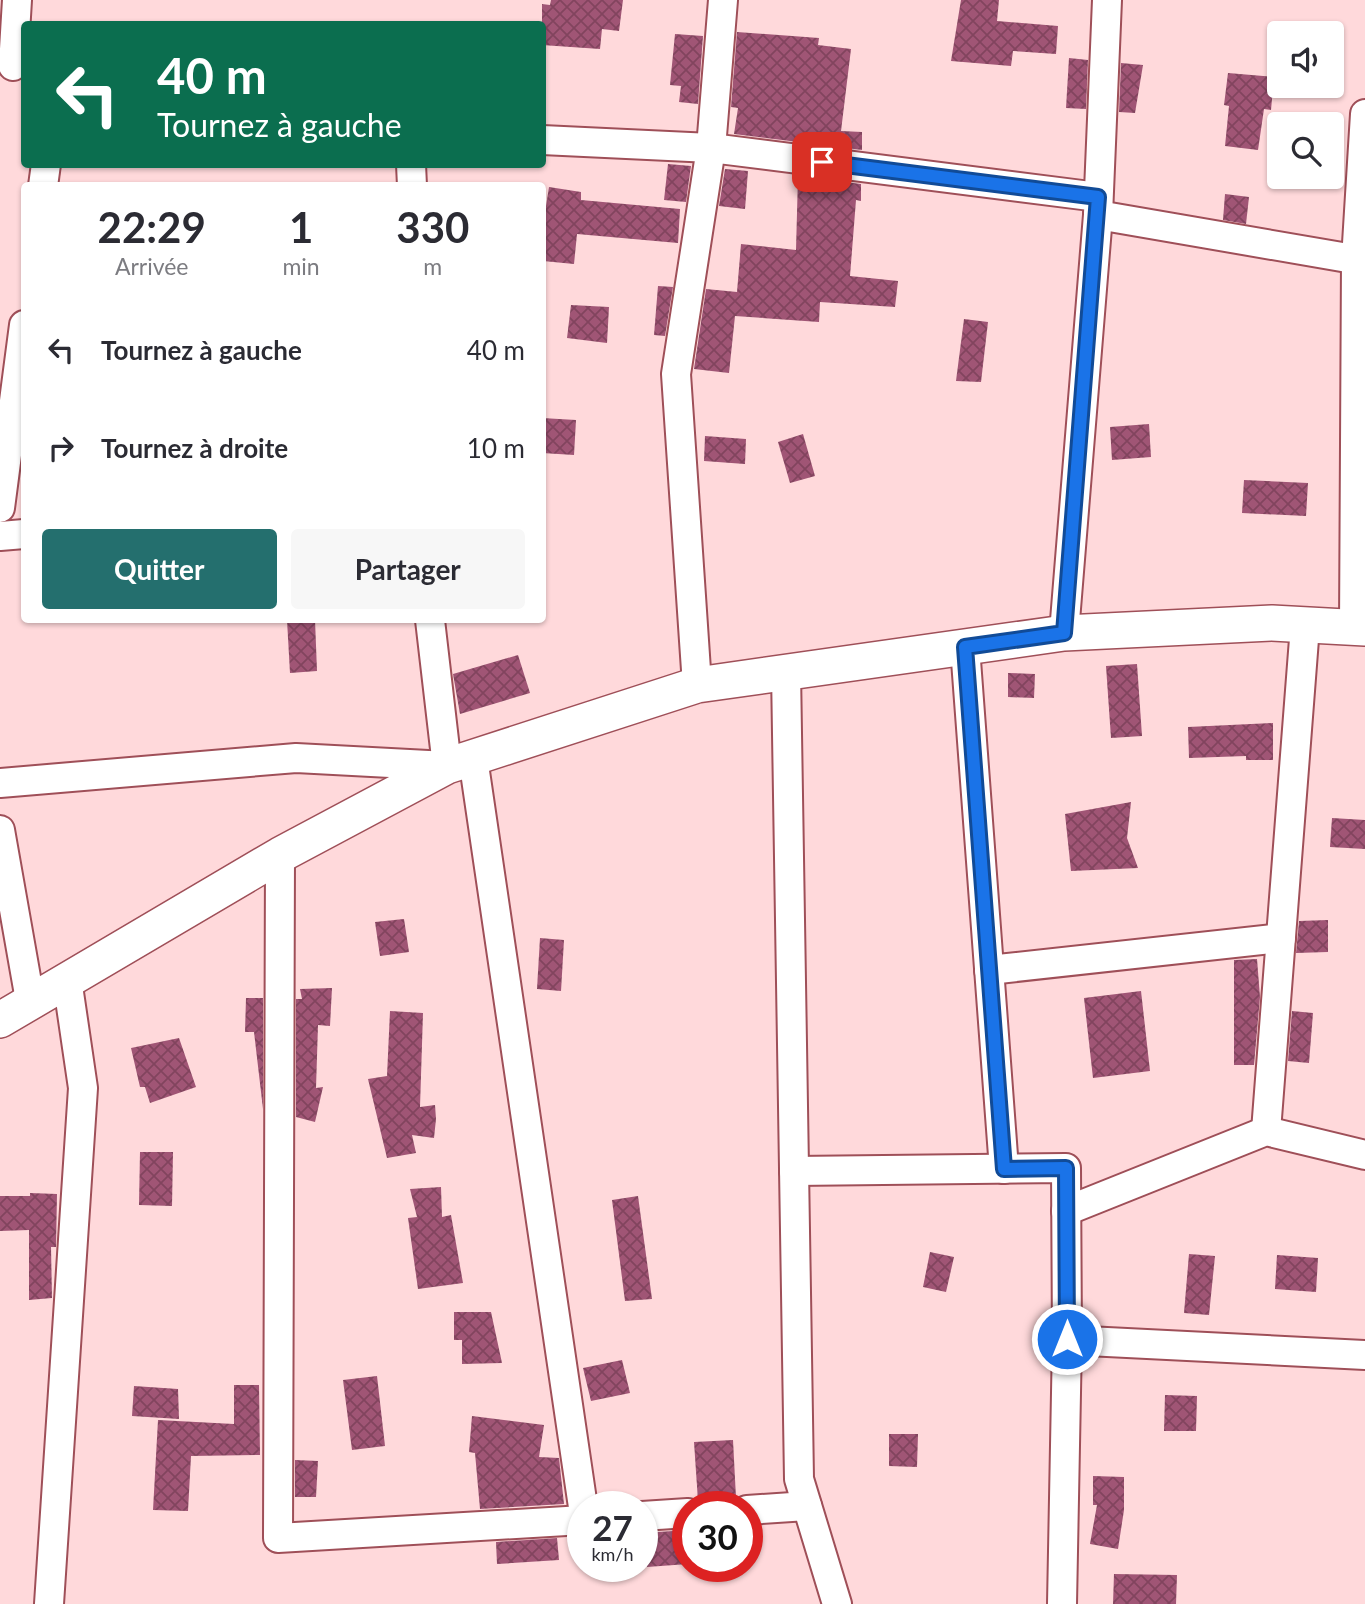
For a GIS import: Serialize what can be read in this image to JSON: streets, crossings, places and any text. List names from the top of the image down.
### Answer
{
  "page": {
    "turn": ["40 m", "Tournez à gauche"],
    "eta": [
      "22:29",
      "Arrivée",
      "1",
      "min",
      "330",
      "m"
    ],
    "list": [
      {
        "name": "Tournez à gauche",
        "value": "40 m"
      },
      {
        "name": "Tournez à droite",
        "value": "10 m"
      }
    ],
    "buttons": ["Quitter", "Partager"],
    "speed": "27 km/h",
    "limit": "30"
  }
}
